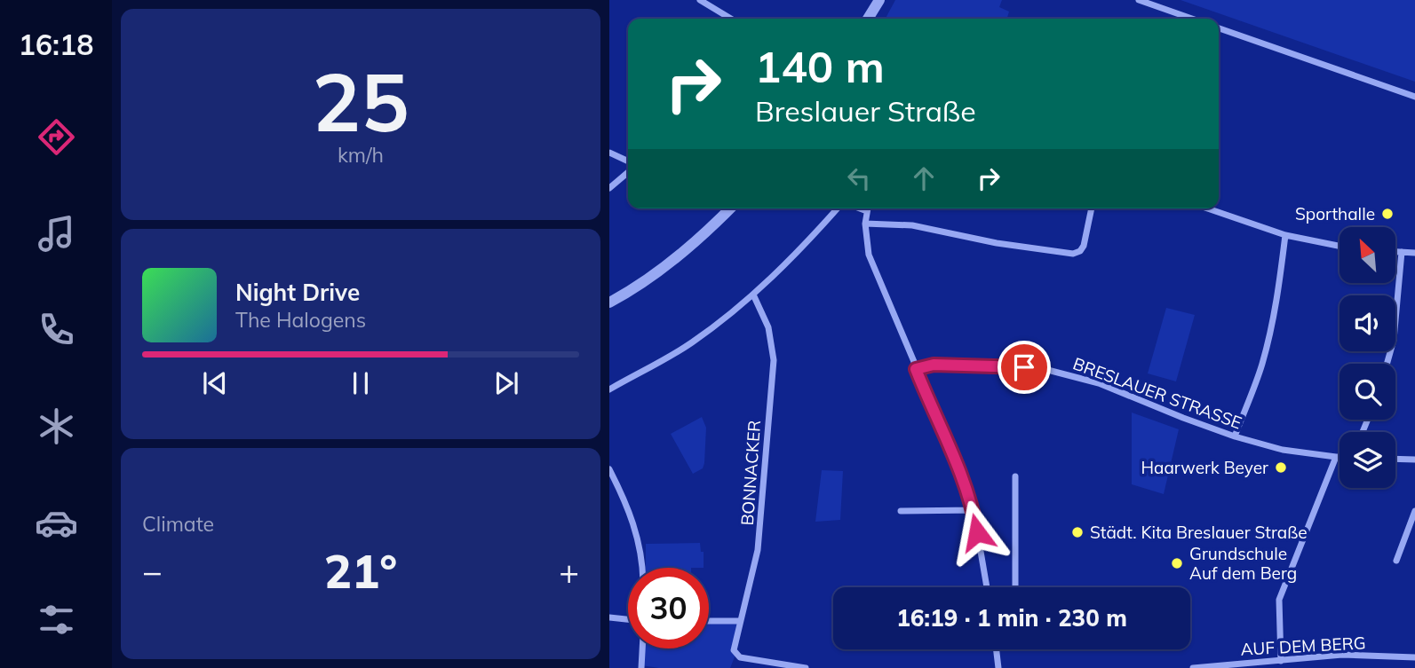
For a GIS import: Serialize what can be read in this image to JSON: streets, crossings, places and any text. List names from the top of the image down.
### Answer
{
  "streets": {
    "street": ["BRESLAUER STRASSE", "BONNACKER", "AUF DEM BERG"]
  },
  "places": [
    "Sporthalle",
    "Haarwerk Beyer",
    "Städt. Kita Breslauer Straße",
    "Grundschule Auf dem Berg"
  ],
  "north": "top left",
  "page": {
    "tabs": "16:18",
    "tile": [
      ["25", "km/h"],
      "Climate"
    ],
    "turn": ["140 m", "Breslauer Straße"],
    "song": ["Night Drive", "The Halogens"],
    "heat": ["−", "21°", "+"],
    "limit": "30",
    "trip": "16:19 · 1 min · 230 m"
  }
}
